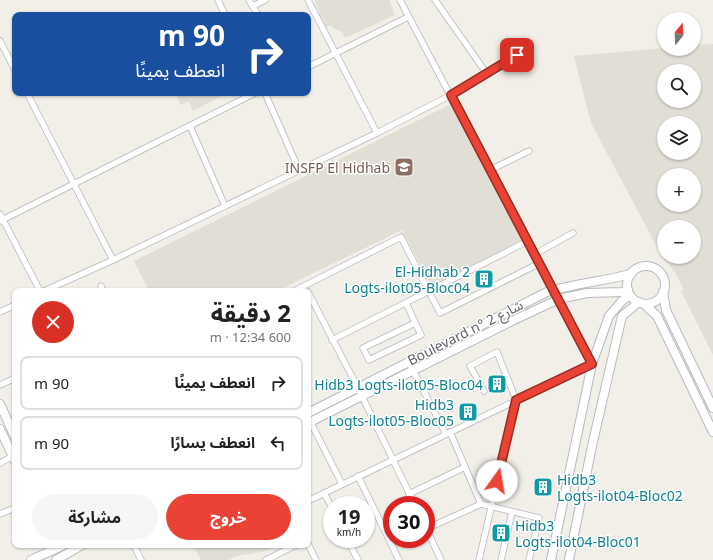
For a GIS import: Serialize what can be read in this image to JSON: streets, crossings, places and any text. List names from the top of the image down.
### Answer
{
  "streets": {
    "main road": ["Boulevard n° شارع 2"]
  },
  "places": {
    "school or university": ["INSFP El Hidhab"],
    "building": [
      "El-Hidhab 2 Logts-ilot05-Bloc04",
      "Hidb3 Logts-ilot05-Bloc04",
      "Hidb3 Logts-ilot05-Bloc05",
      "Hidb3 Logts-ilot04-Bloc02",
      "Hidb3 Logts-ilot04-Bloc01"
    ]
  },
  "north": "top",
  "page": {
    "map_buttons": ["+", "−"],
    "turn": ["90 m", "انعطف يمينًا"],
    "heading": ["2 دقيقة", "600 m · 12:34"],
    "list": [
      {
        "name": "انعطف يمينًا",
        "value": "90 m"
      },
      {
        "name": "انعطف يسارًا",
        "value": "90 m"
      }
    ],
    "buttons": ["خروج", "مشاركة"],
    "speed": "19 km/h",
    "limit": "30"
  }
}
